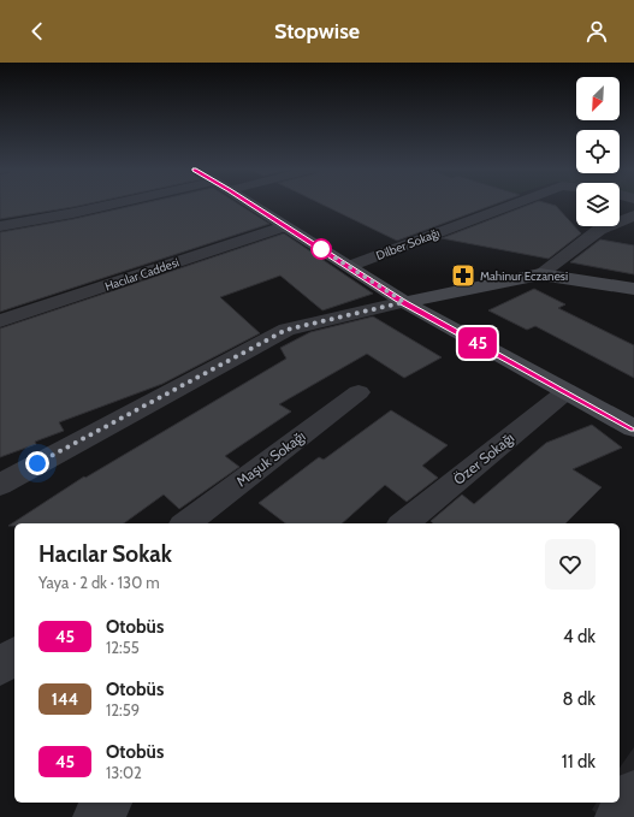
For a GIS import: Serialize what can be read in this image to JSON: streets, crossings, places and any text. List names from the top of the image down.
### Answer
{
  "streets": {
    "street": [
      "Dilber Sokağı",
      "Hacılar Caddesi",
      "Maşuk Sokağı",
      "Özer Sokağı"
    ]
  },
  "places": {
    "pharmacy": ["Mahinur Eczanesi"]
  },
  "lines": ["bus line 45"],
  "north": "bottom left",
  "page": {
    "header": "Stopwise",
    "on_map": "45",
    "heading": ["Hacılar Sokak", "Yaya · 2 dk · 130 m"],
    "list": [
      {
        "mark": "45",
        "name": "Otobüs",
        "note": "12:55",
        "value": "4 dk"
      },
      {
        "mark": "144",
        "name": "Otobüs",
        "note": "12:59",
        "value": "8 dk"
      },
      {
        "mark": "45",
        "name": "Otobüs",
        "note": "13:02",
        "value": "11 dk"
      }
    ]
  }
}
